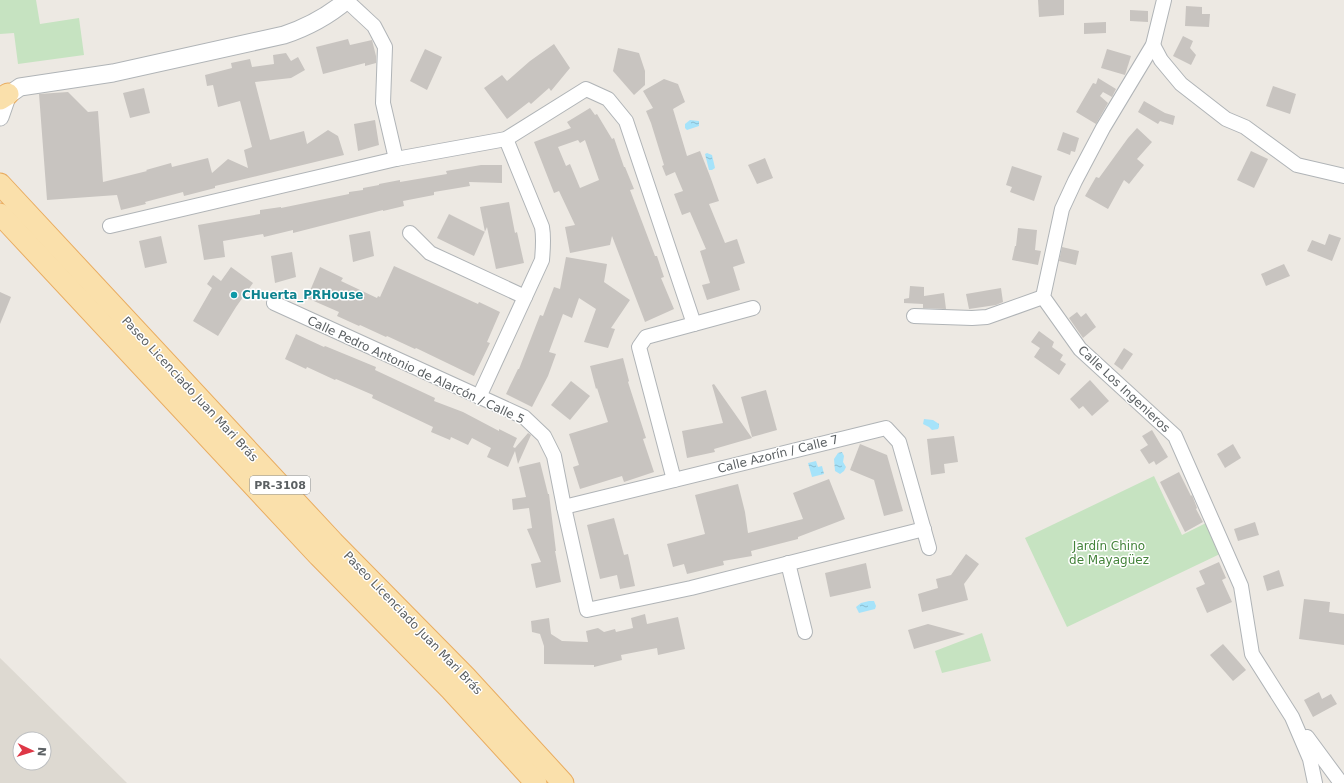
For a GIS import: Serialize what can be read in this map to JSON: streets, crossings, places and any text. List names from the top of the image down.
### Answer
{
  "streets": {
    "main road": ["Paseo Licenciado Juan Mari Brás", "PR-3108"],
    "street": ["Calle Pedro Antonio de Alarcón / Calle 5", "Calle Los Ingenieros", "Calle Azorín / Calle 7"]
  },
  "crossings": [
    ["Calle Pedro Antonio de Alarcón / Calle 5", "Calle Azorín / Calle 7"]
  ],
  "parks": ["Jardín Chino de Mayagüez"],
  "places": ["CHuerta_PRHouse"],
  "north": "right"
}
